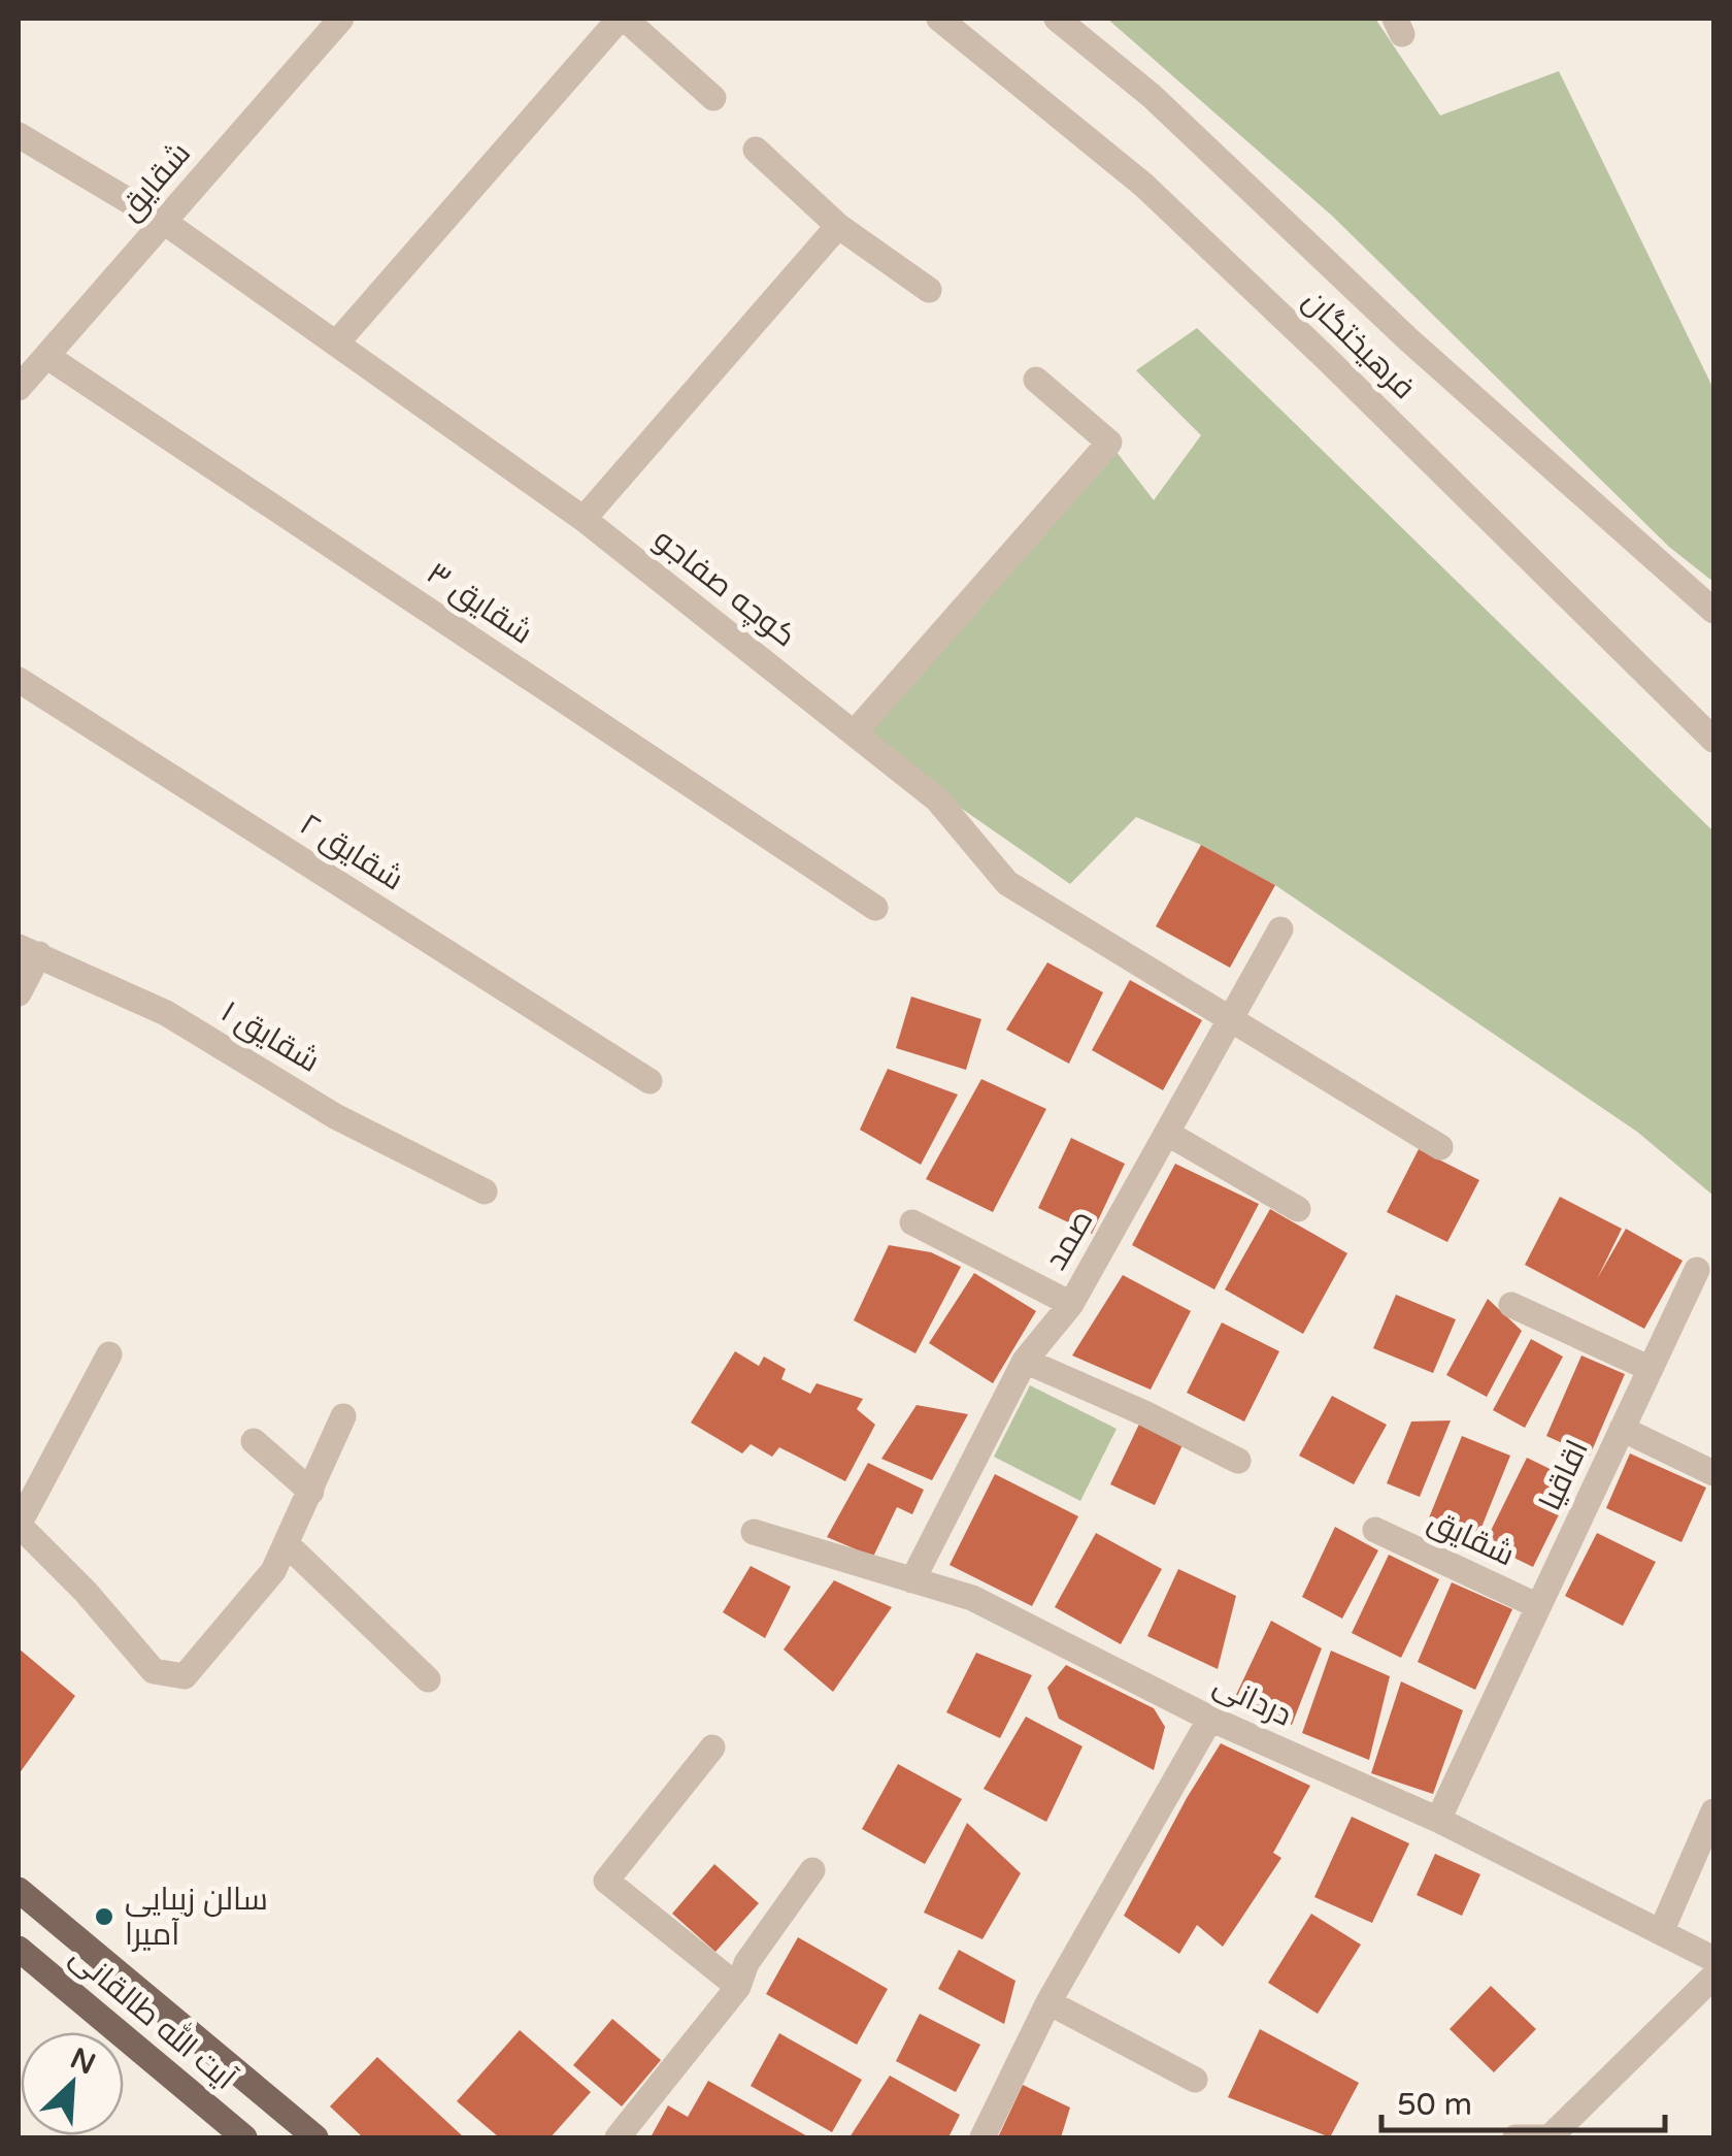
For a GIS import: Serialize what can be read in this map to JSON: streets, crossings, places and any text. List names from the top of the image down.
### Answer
{
  "streets": {
    "main road": ["آیت الله طالقانی"],
    "street": [
      "شقایق",
      "فرهیختگان",
      "کوچه صفاجو",
      "شقایق ۳",
      "شقایق ۲",
      "شقایق ۱",
      "صمد",
      "اقاقیا",
      "دردانی"
    ]
  },
  "crossings": [
    ["شقایق", "کوچه صفاجو"],
    ["شقایق", "شقایق ۳"],
    ["شقایق", "اقاقیا"],
    ["کوچه صفاجو", "صمد"],
    ["صمد", "دردانی"],
    ["اقاقیا", "دردانی"]
  ],
  "places": ["سالن زیبایی آمیرا"],
  "scale_bar": "50 m",
  "north": "top right"
}
